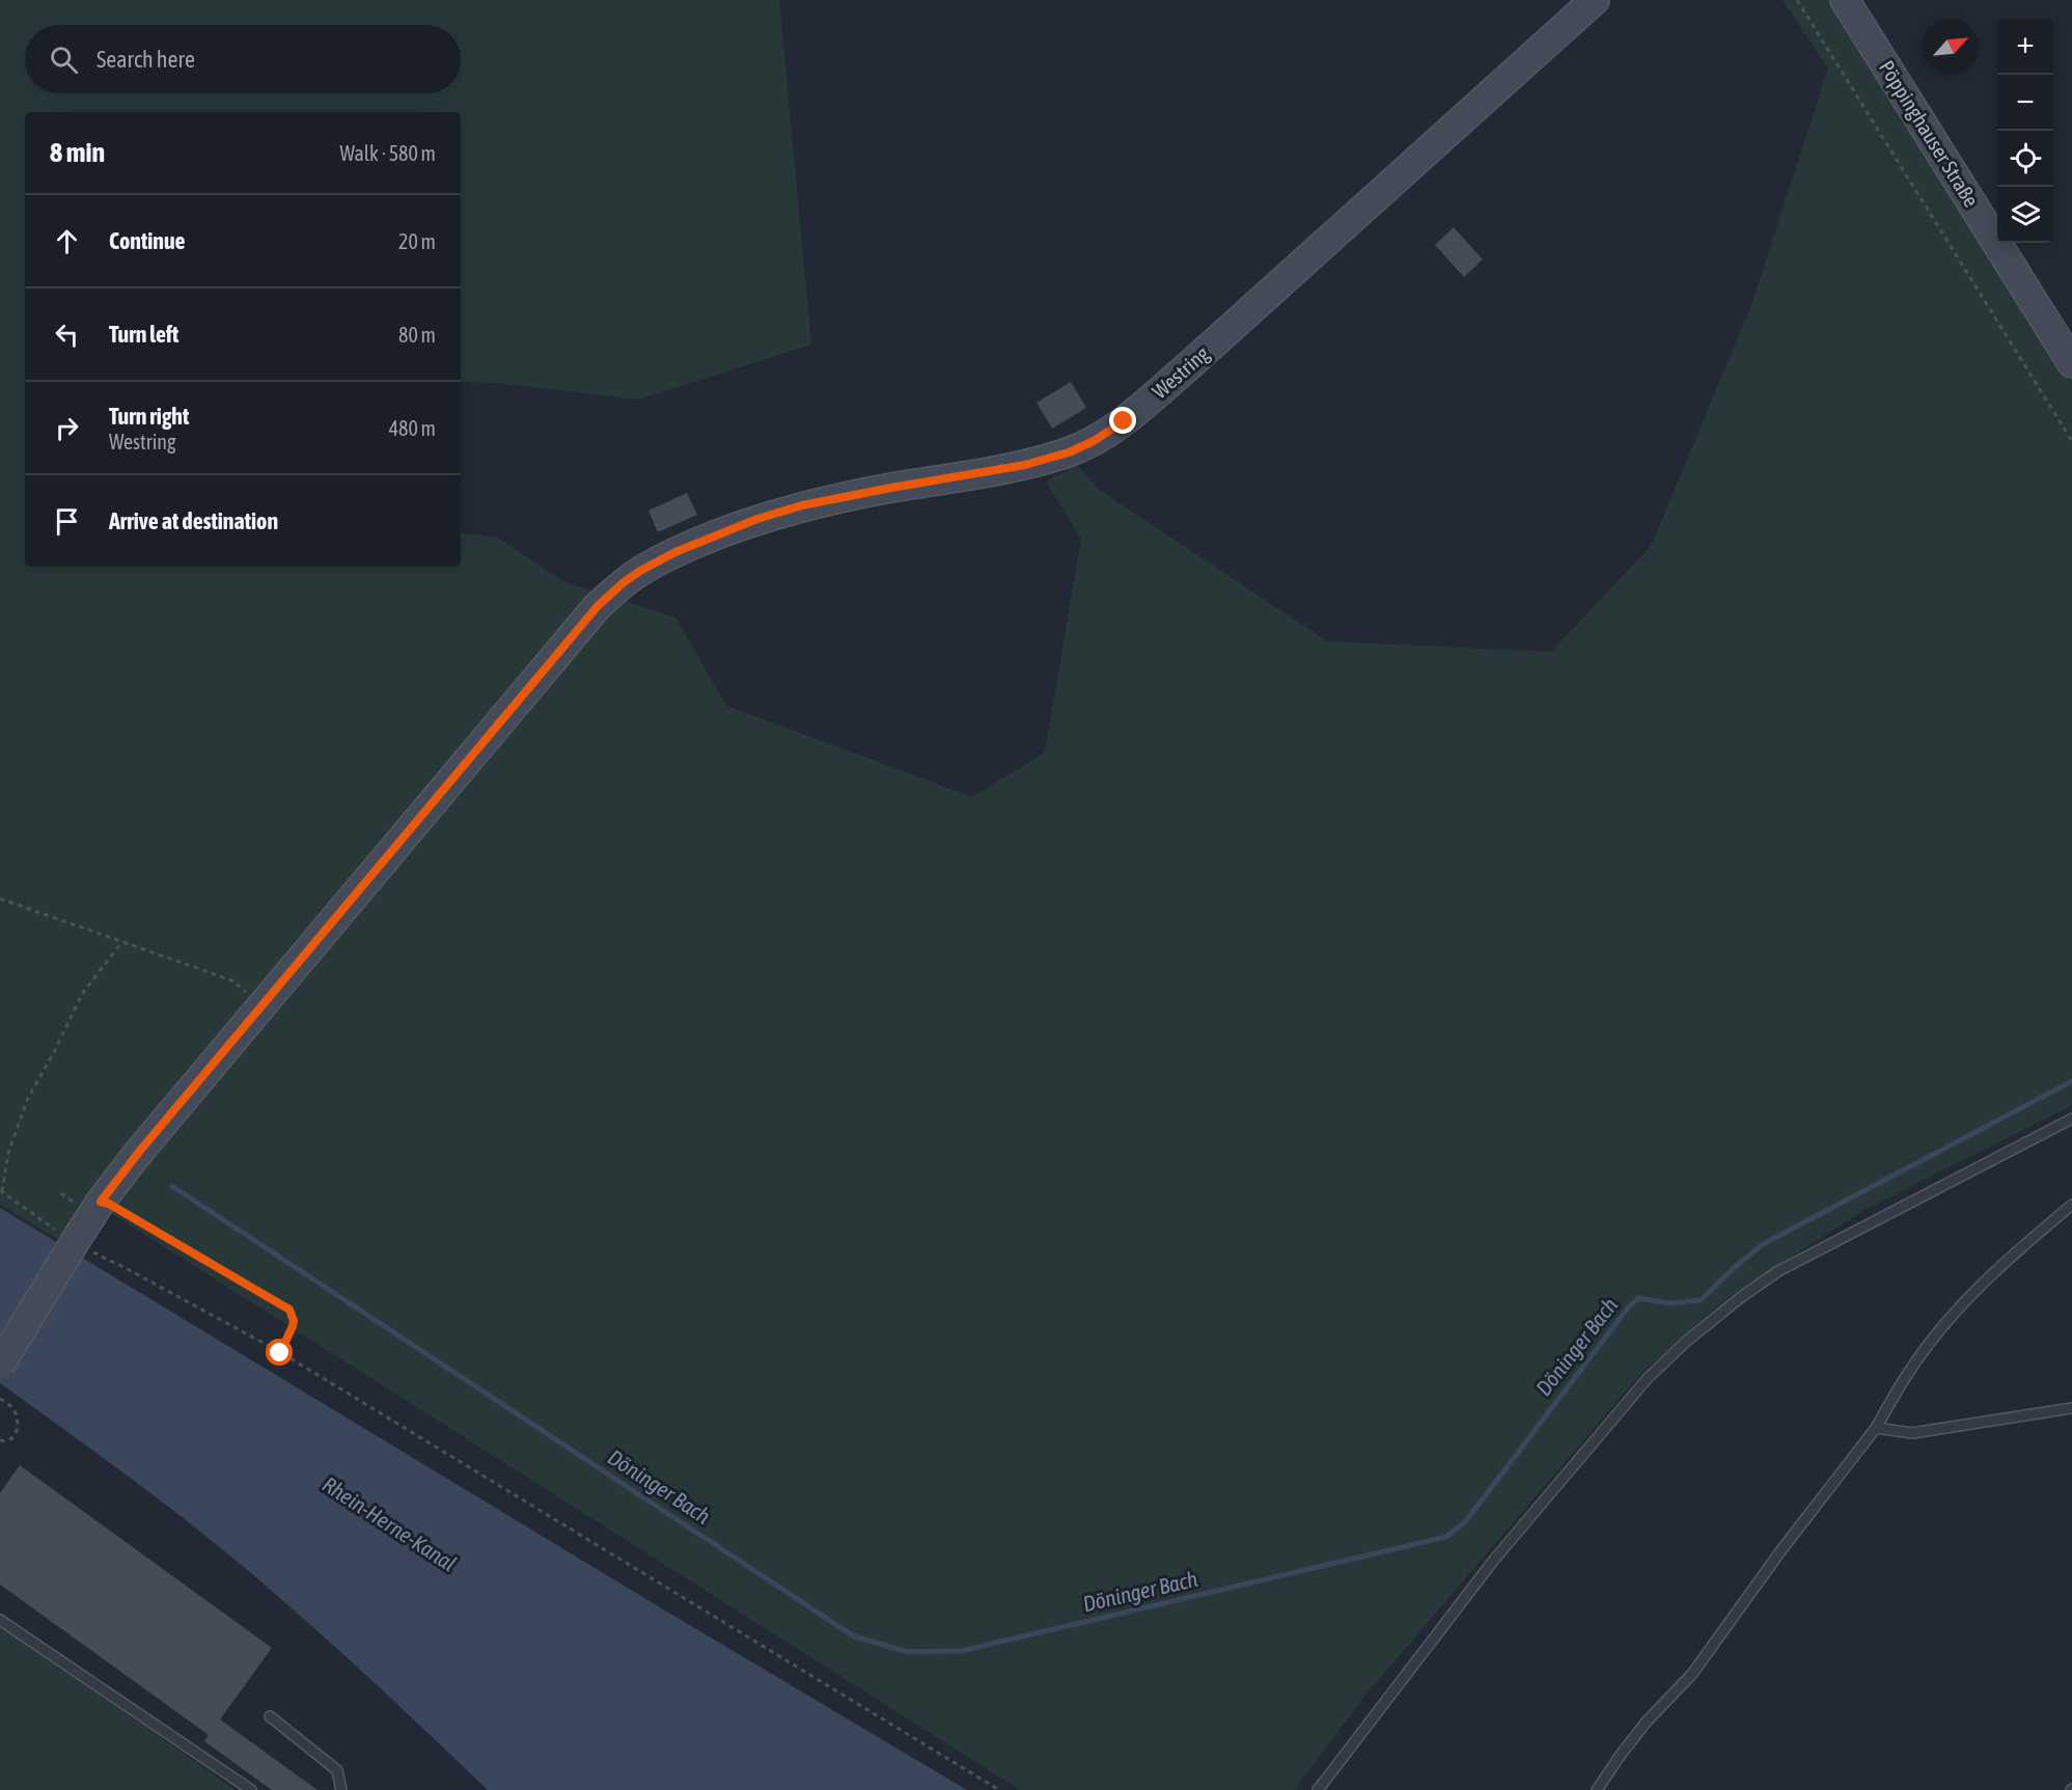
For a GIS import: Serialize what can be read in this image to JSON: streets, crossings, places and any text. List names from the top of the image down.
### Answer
{
  "streets": {
    "main road": ["Pöppinghauser Straße", "Westring"]
  },
  "water": ["Döninger Bach", "Rhein-Herne-Kanal"],
  "north": "top right",
  "page": {
    "map_buttons": ["+", "−"],
    "search": "Search here",
    "heading": ["8 min", "Walk · 580 m"],
    "list": [
      ["Continue", "20 m"],
      ["Turn left", "80 m"],
      ["Turn right", "Westring", "480 m"],
      "Arrive at destination"
    ]
  }
}
